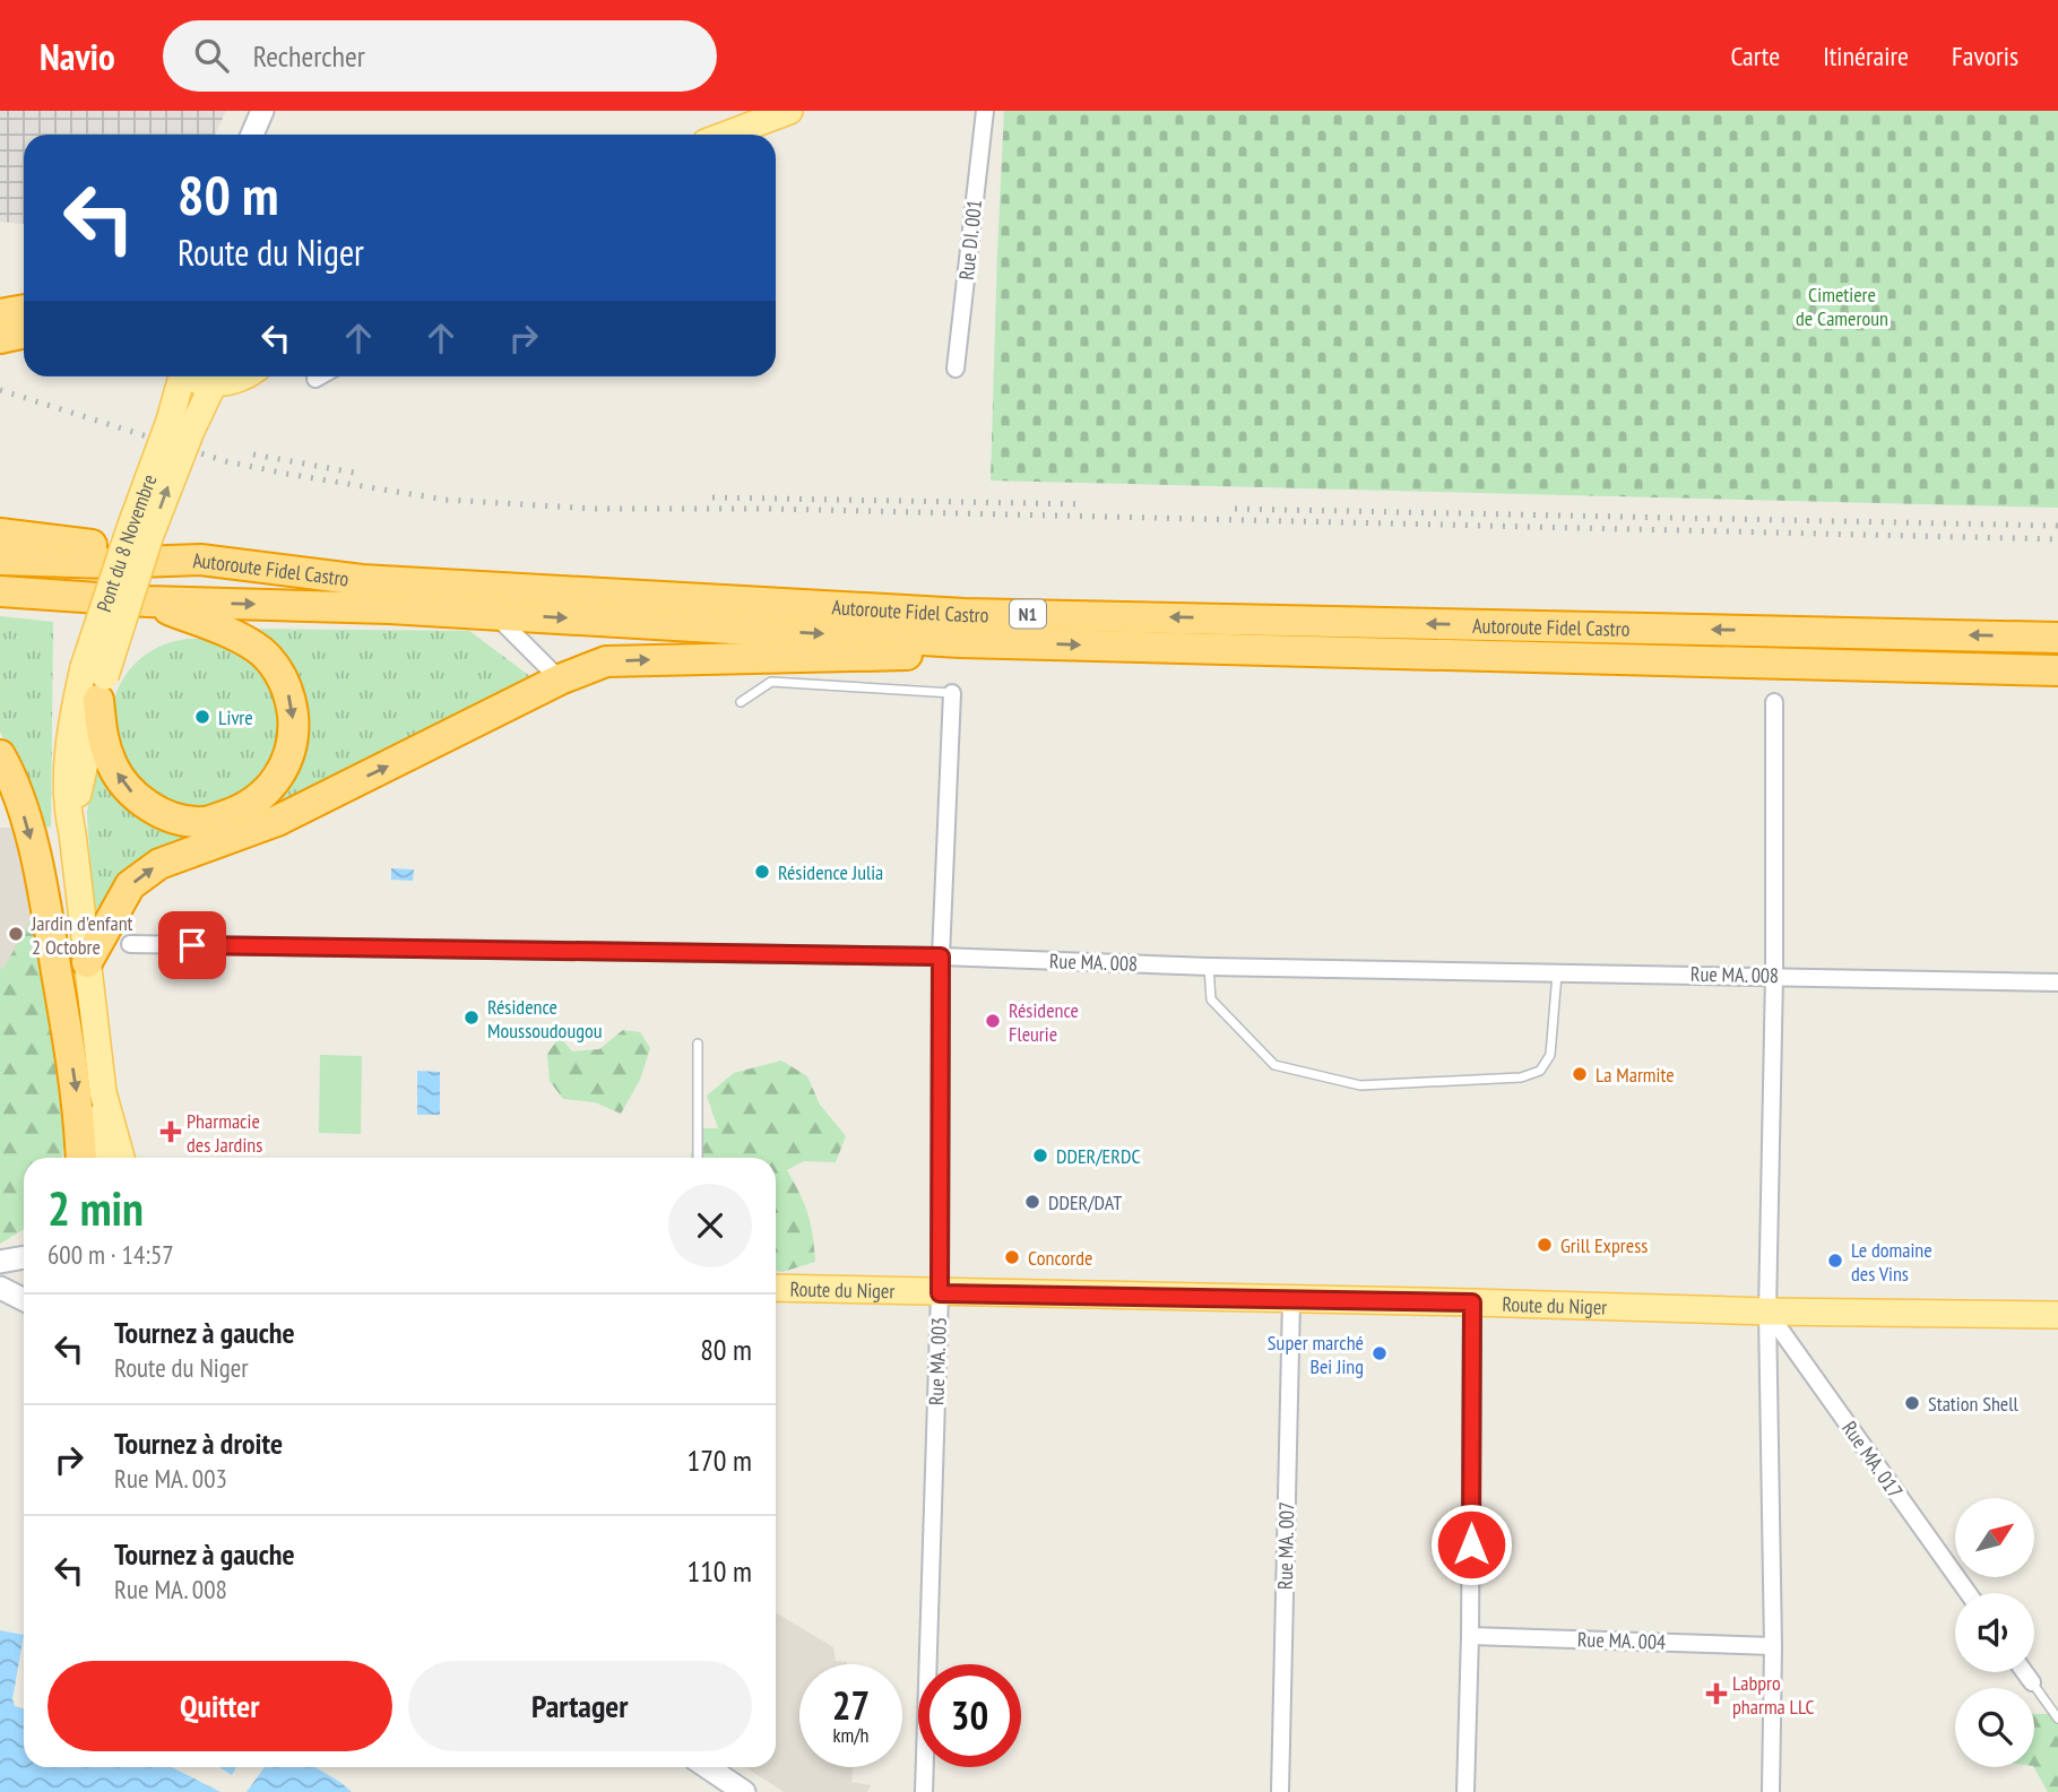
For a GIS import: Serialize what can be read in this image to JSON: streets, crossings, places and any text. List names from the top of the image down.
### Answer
{
  "streets": {
    "highway": ["Autoroute Fidel Castro", "N1"],
    "main road": ["Pont du 8 Novembre", "Route du Niger"],
    "street": [
      "Rue DI. 001",
      "Rue MA. 008",
      "Rue MA. 003",
      "Rue MA. 017",
      "Rue MA. 007",
      "Rue MA. 004"
    ]
  },
  "crossings": [
    ["Rue MA. 008", "Rue MA. 003"],
    ["Route du Niger", "Rue MA. 003"],
    ["Route du Niger", "Rue MA. 017"],
    ["Route du Niger", "Rue MA. 007"]
  ],
  "parks": ["Cimetiere de Cameroun"],
  "places": {
    "other": [
      "Livre",
      "Résidence Julia",
      "Jardin d'enfant 2 Octobre",
      "Résidence Moussoudougou",
      "Résidence Fleurie",
      "La Marmite",
      "DDER/ERDC",
      "DDER/DAT",
      "Grill Express",
      "Concorde",
      "Le domaine des Vins",
      "Super marché Bei Jing",
      "Station Shell"
    ],
    "health": ["Pharmacie des Jardins", "Labpro pharma LLC"]
  },
  "north": "top right",
  "page": {
    "header": "Navio",
    "search": "Rechercher",
    "nav": ["Carte", "Itinéraire", "Favoris"],
    "turn": ["80 m", "Route du Niger"],
    "heading": ["2 min", "600 m · 14:57"],
    "list": [
      {
        "name": "Tournez à gauche",
        "note": "Route du Niger",
        "value": "80 m"
      },
      {
        "name": "Tournez à droite",
        "note": "Rue MA. 003",
        "value": "170 m"
      },
      {
        "name": "Tournez à gauche",
        "note": "Rue MA. 008",
        "value": "110 m"
      }
    ],
    "buttons": ["Quitter", "Partager"],
    "speed": "27 km/h",
    "limit": "30"
  }
}
